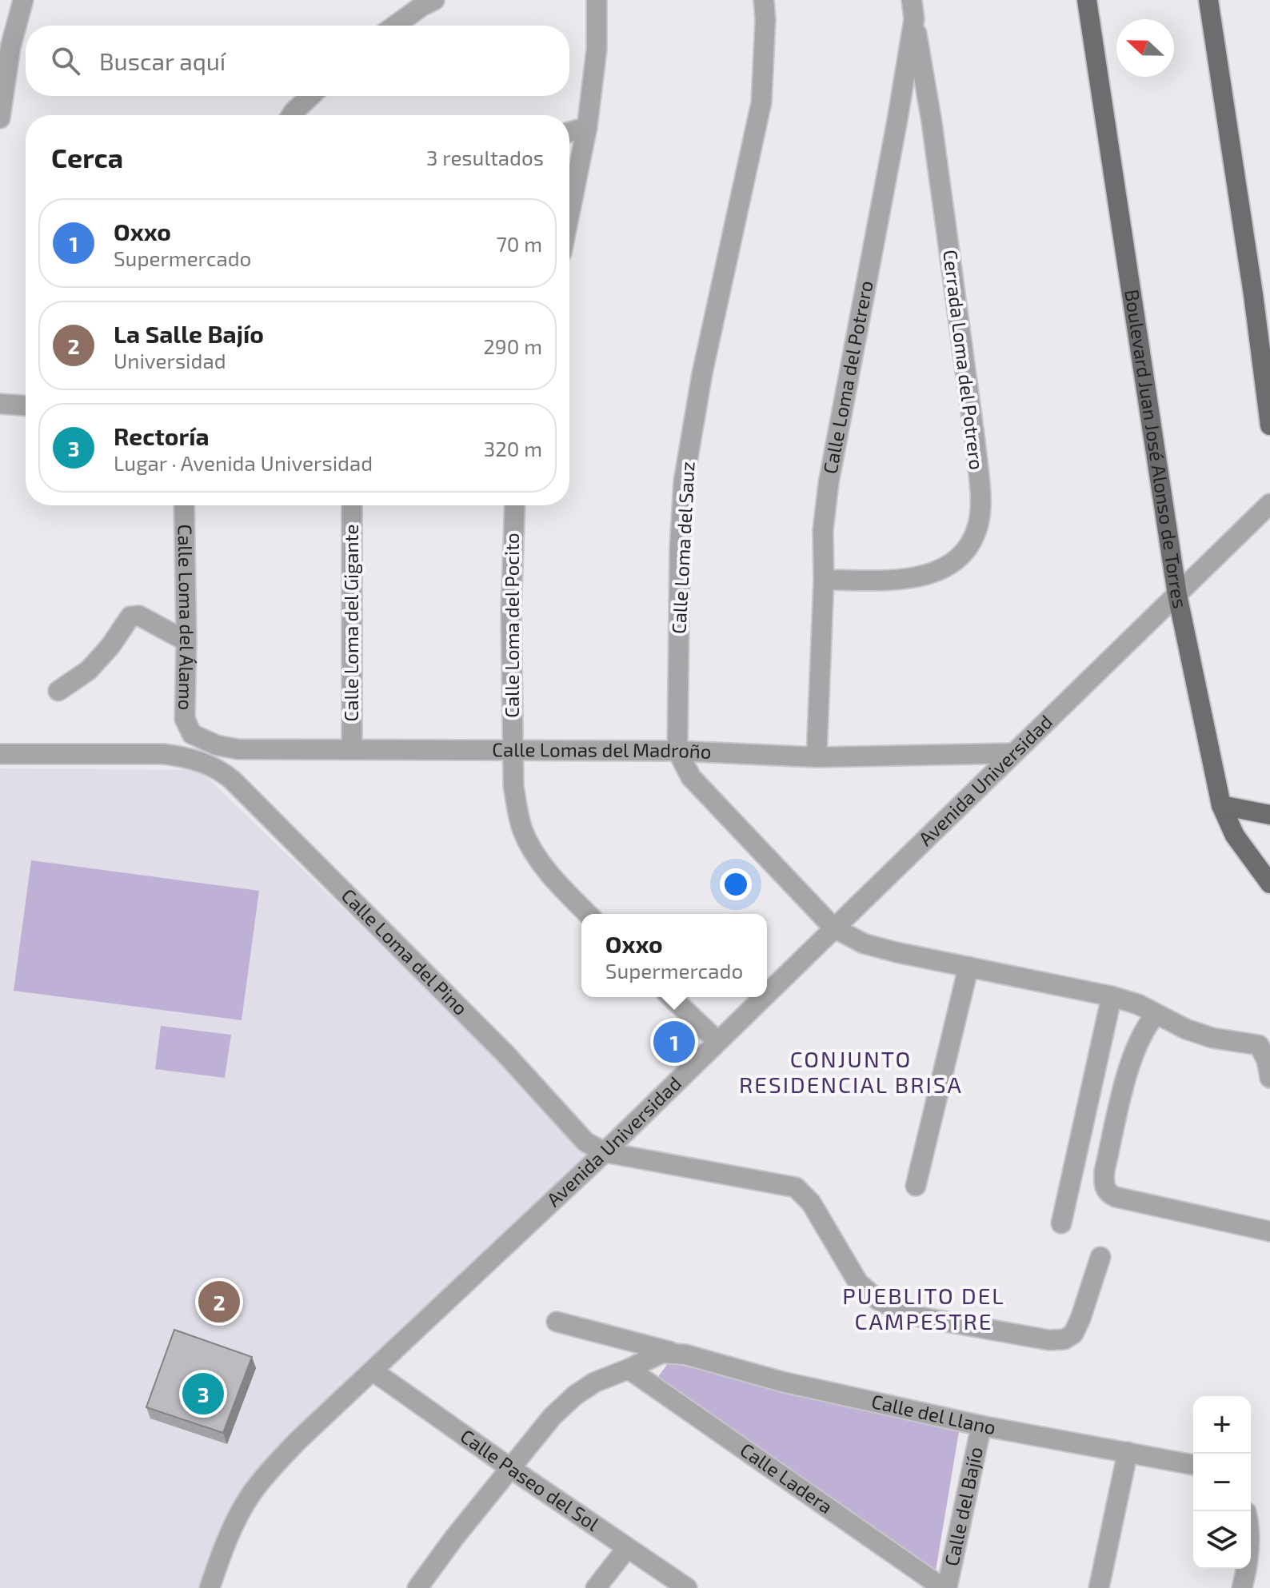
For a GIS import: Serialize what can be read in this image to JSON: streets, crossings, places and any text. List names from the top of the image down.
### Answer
{
  "streets": {
    "main road": ["Boulevard Juan José Alonso de Torres"],
    "street": [
      "Cerrada Loma del Potrero",
      "Calle Loma del Potrero",
      "Calle Loma del Sauz",
      "Calle Loma del Álamo",
      "Calle Loma del Gigante",
      "Calle Loma del Pocito",
      "Calle Lomas del Madroño",
      "Avenida Universidad",
      "Calle Loma del Pino",
      "Calle del Llano",
      "Calle Ladera",
      "Calle Paseo del Sol",
      "Calle del Bajío"
    ]
  },
  "crossings": [
    ["Cerrada Loma del Potrero", "Calle Loma del Potrero"],
    ["Calle Loma del Potrero", "Calle Lomas del Madroño"],
    ["Boulevard Juan José Alonso de Torres", "Avenida Universidad"],
    ["Calle Loma del Sauz", "Calle Lomas del Madroño"],
    ["Calle Loma del Sauz", "Avenida Universidad"],
    ["Calle Loma del Álamo", "Calle Lomas del Madroño"],
    ["Calle Loma del Gigante", "Calle Lomas del Madroño"],
    ["Calle Loma del Pocito", "Calle Lomas del Madroño"],
    ["Calle Lomas del Madroño", "Avenida Universidad"],
    ["Avenida Universidad", "Calle Loma del Pino"],
    ["Avenida Universidad", "Calle Paseo del Sol"],
    ["Calle del Llano", "Calle del Bajío"],
    ["Calle Ladera", "Calle del Bajío"]
  ],
  "districts": ["CONJUNTO RESIDENCIAL BRISA", "PUEBLITO DEL CAMPESTRE"],
  "north": "left",
  "page": {
    "search": "Buscar aquí",
    "heading": ["Cerca", "3 resultados"],
    "list": [
      {
        "mark": "1",
        "name": "Oxxo",
        "note": "Supermercado",
        "value": "70 m"
      },
      {
        "mark": "2",
        "name": "La Salle Bajío",
        "note": "Universidad",
        "value": "290 m"
      },
      {
        "mark": "3",
        "name": "Rectoría",
        "note": "Lugar · Avenida Universidad",
        "value": "320 m"
      }
    ],
    "popup": ["Oxxo", "Supermercado"],
    "pins": ["1", "2", "3"],
    "map_buttons": ["+", "−"]
  }
}
